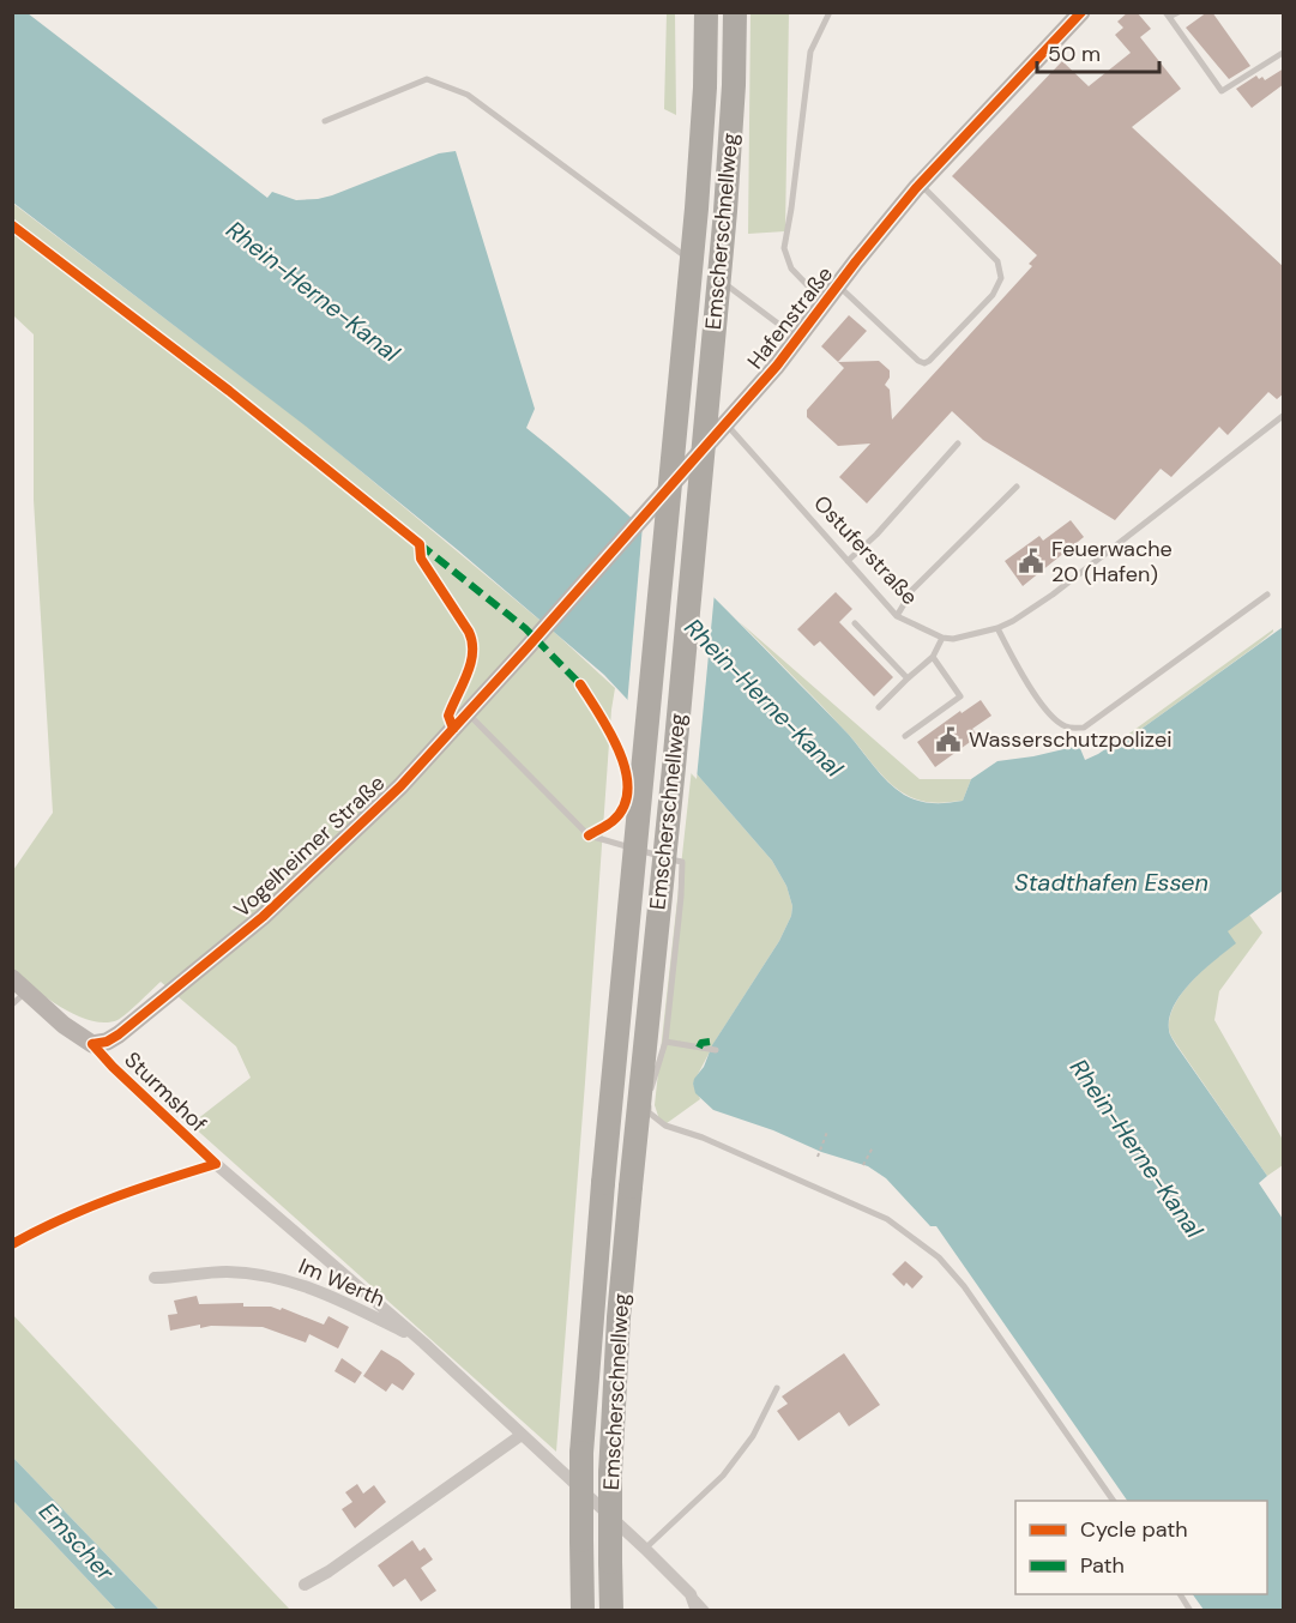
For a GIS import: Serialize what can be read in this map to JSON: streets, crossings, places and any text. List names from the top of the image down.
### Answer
{
  "streets": {
    "highway": ["Emscherschnellweg"],
    "street": [
      "Hafenstraße",
      "Vogelheimer Straße",
      "Sturmshof",
      "Im Werth"
    ],
    "lane": ["Ostuferstraße"]
  },
  "crossings": [
    ["Hafenstraße", "Ostuferstraße"],
    ["Hafenstraße", "Vogelheimer Straße"],
    ["Vogelheimer Straße", "Sturmshof"],
    ["Sturmshof", "Im Werth"]
  ],
  "water": ["Rhein-Herne-Kanal", "Stadthafen Essen", "Emscher"],
  "places": {
    "public building": ["Feuerwache 20 (Hafen)", "Wasserschutzpolizei"]
  },
  "legend": ["Cycle path", "Path"],
  "scale_bar": "50 m"
}
